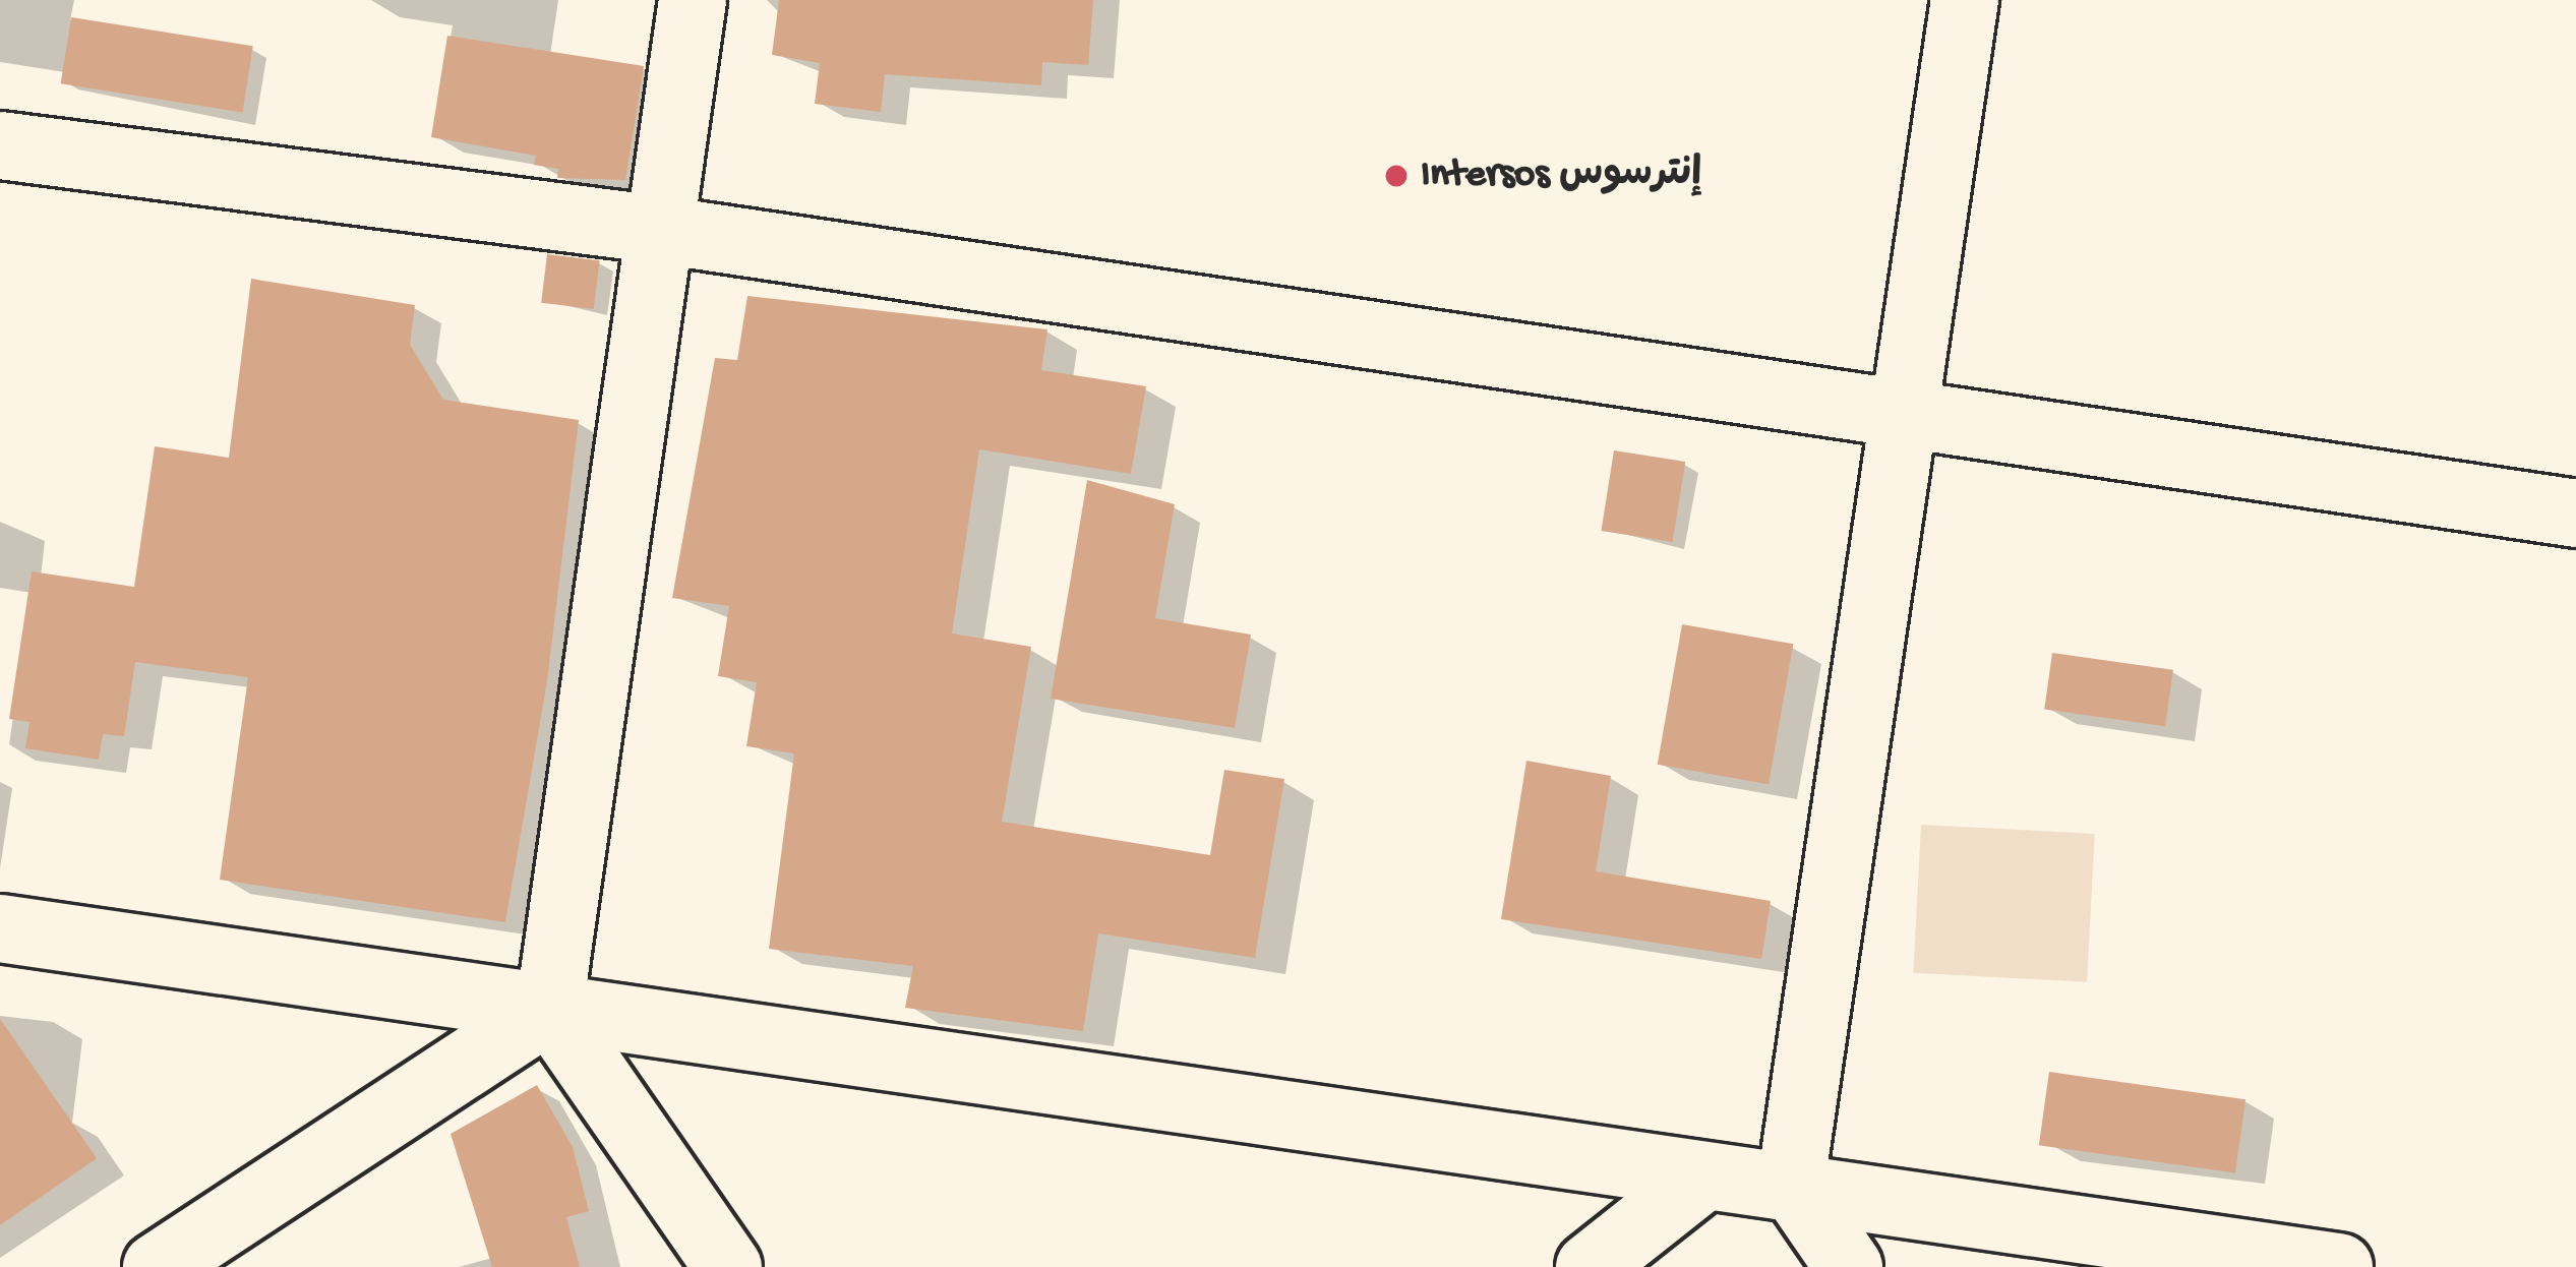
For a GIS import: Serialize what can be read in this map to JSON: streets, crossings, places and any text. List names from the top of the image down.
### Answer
{
  "places": ["Intersos إنترسوس"]
}
